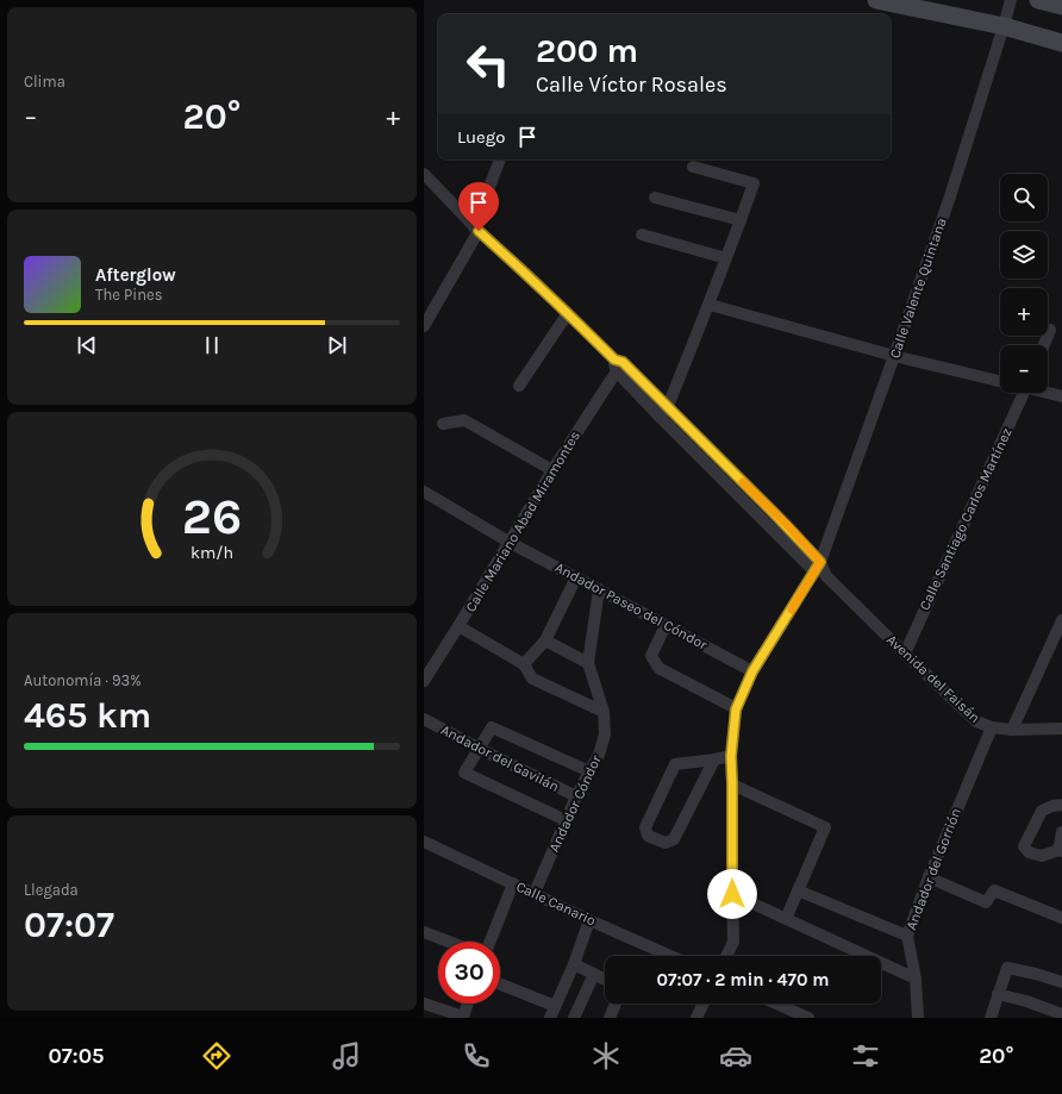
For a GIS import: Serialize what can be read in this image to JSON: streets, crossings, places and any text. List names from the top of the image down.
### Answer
{
  "streets": {
    "street": [
      "Calle Valente Quintana",
      "Calle Santiago Carlos Martínez",
      "Calle Mariano Abad Miramontes",
      "Andador Paseo del Cóndor",
      "Avenida del Faisán",
      "Andador del Gavilán",
      "Andador Cóndor",
      "Andador del Gorrión",
      "Calle Canario"
    ]
  },
  "crossings": [
    ["Calle Valente Quintana", "Andador Paseo del Cóndor"],
    ["Calle Valente Quintana", "Avenida del Faisán"],
    ["Calle Santiago Carlos Martínez", "Avenida del Faisán"],
    ["Calle Mariano Abad Miramontes", "Andador Paseo del Cóndor"],
    ["Avenida del Faisán", "Andador del Gorrión"],
    ["Andador del Gavilán", "Andador Cóndor"],
    ["Andador Cóndor", "Calle Canario"]
  ],
  "page": {
    "tile": [
      "Clima",
      ["Autonomía · 93%", "465 km"],
      ["Llegada", "07:07"]
    ],
    "turn": ["200 m", "Calle Víctor Rosales"],
    "heat": ["−", "20°", "+"],
    "then": "Luego",
    "map_buttons": ["+", "−"],
    "song": ["Afterglow", "The Pines"],
    "limit": "30",
    "trip": "07:07 · 2 min · 470 m",
    "tabs": ["07:05", "20°"],
    "gauge": ["26", "km/h"]
  }
}
